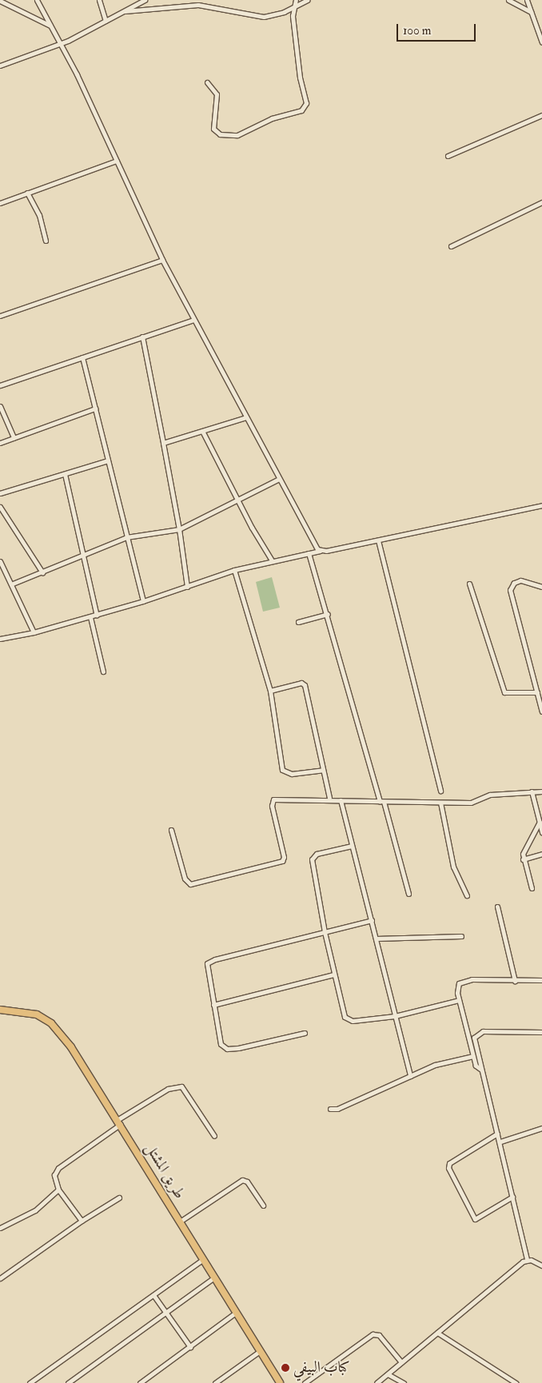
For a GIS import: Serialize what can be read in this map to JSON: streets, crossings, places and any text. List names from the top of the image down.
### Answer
{
  "streets": {
    "main road": ["طريق المشتل"]
  },
  "places": ["كباب البيفي"],
  "scale_bar": "100 m"
}
